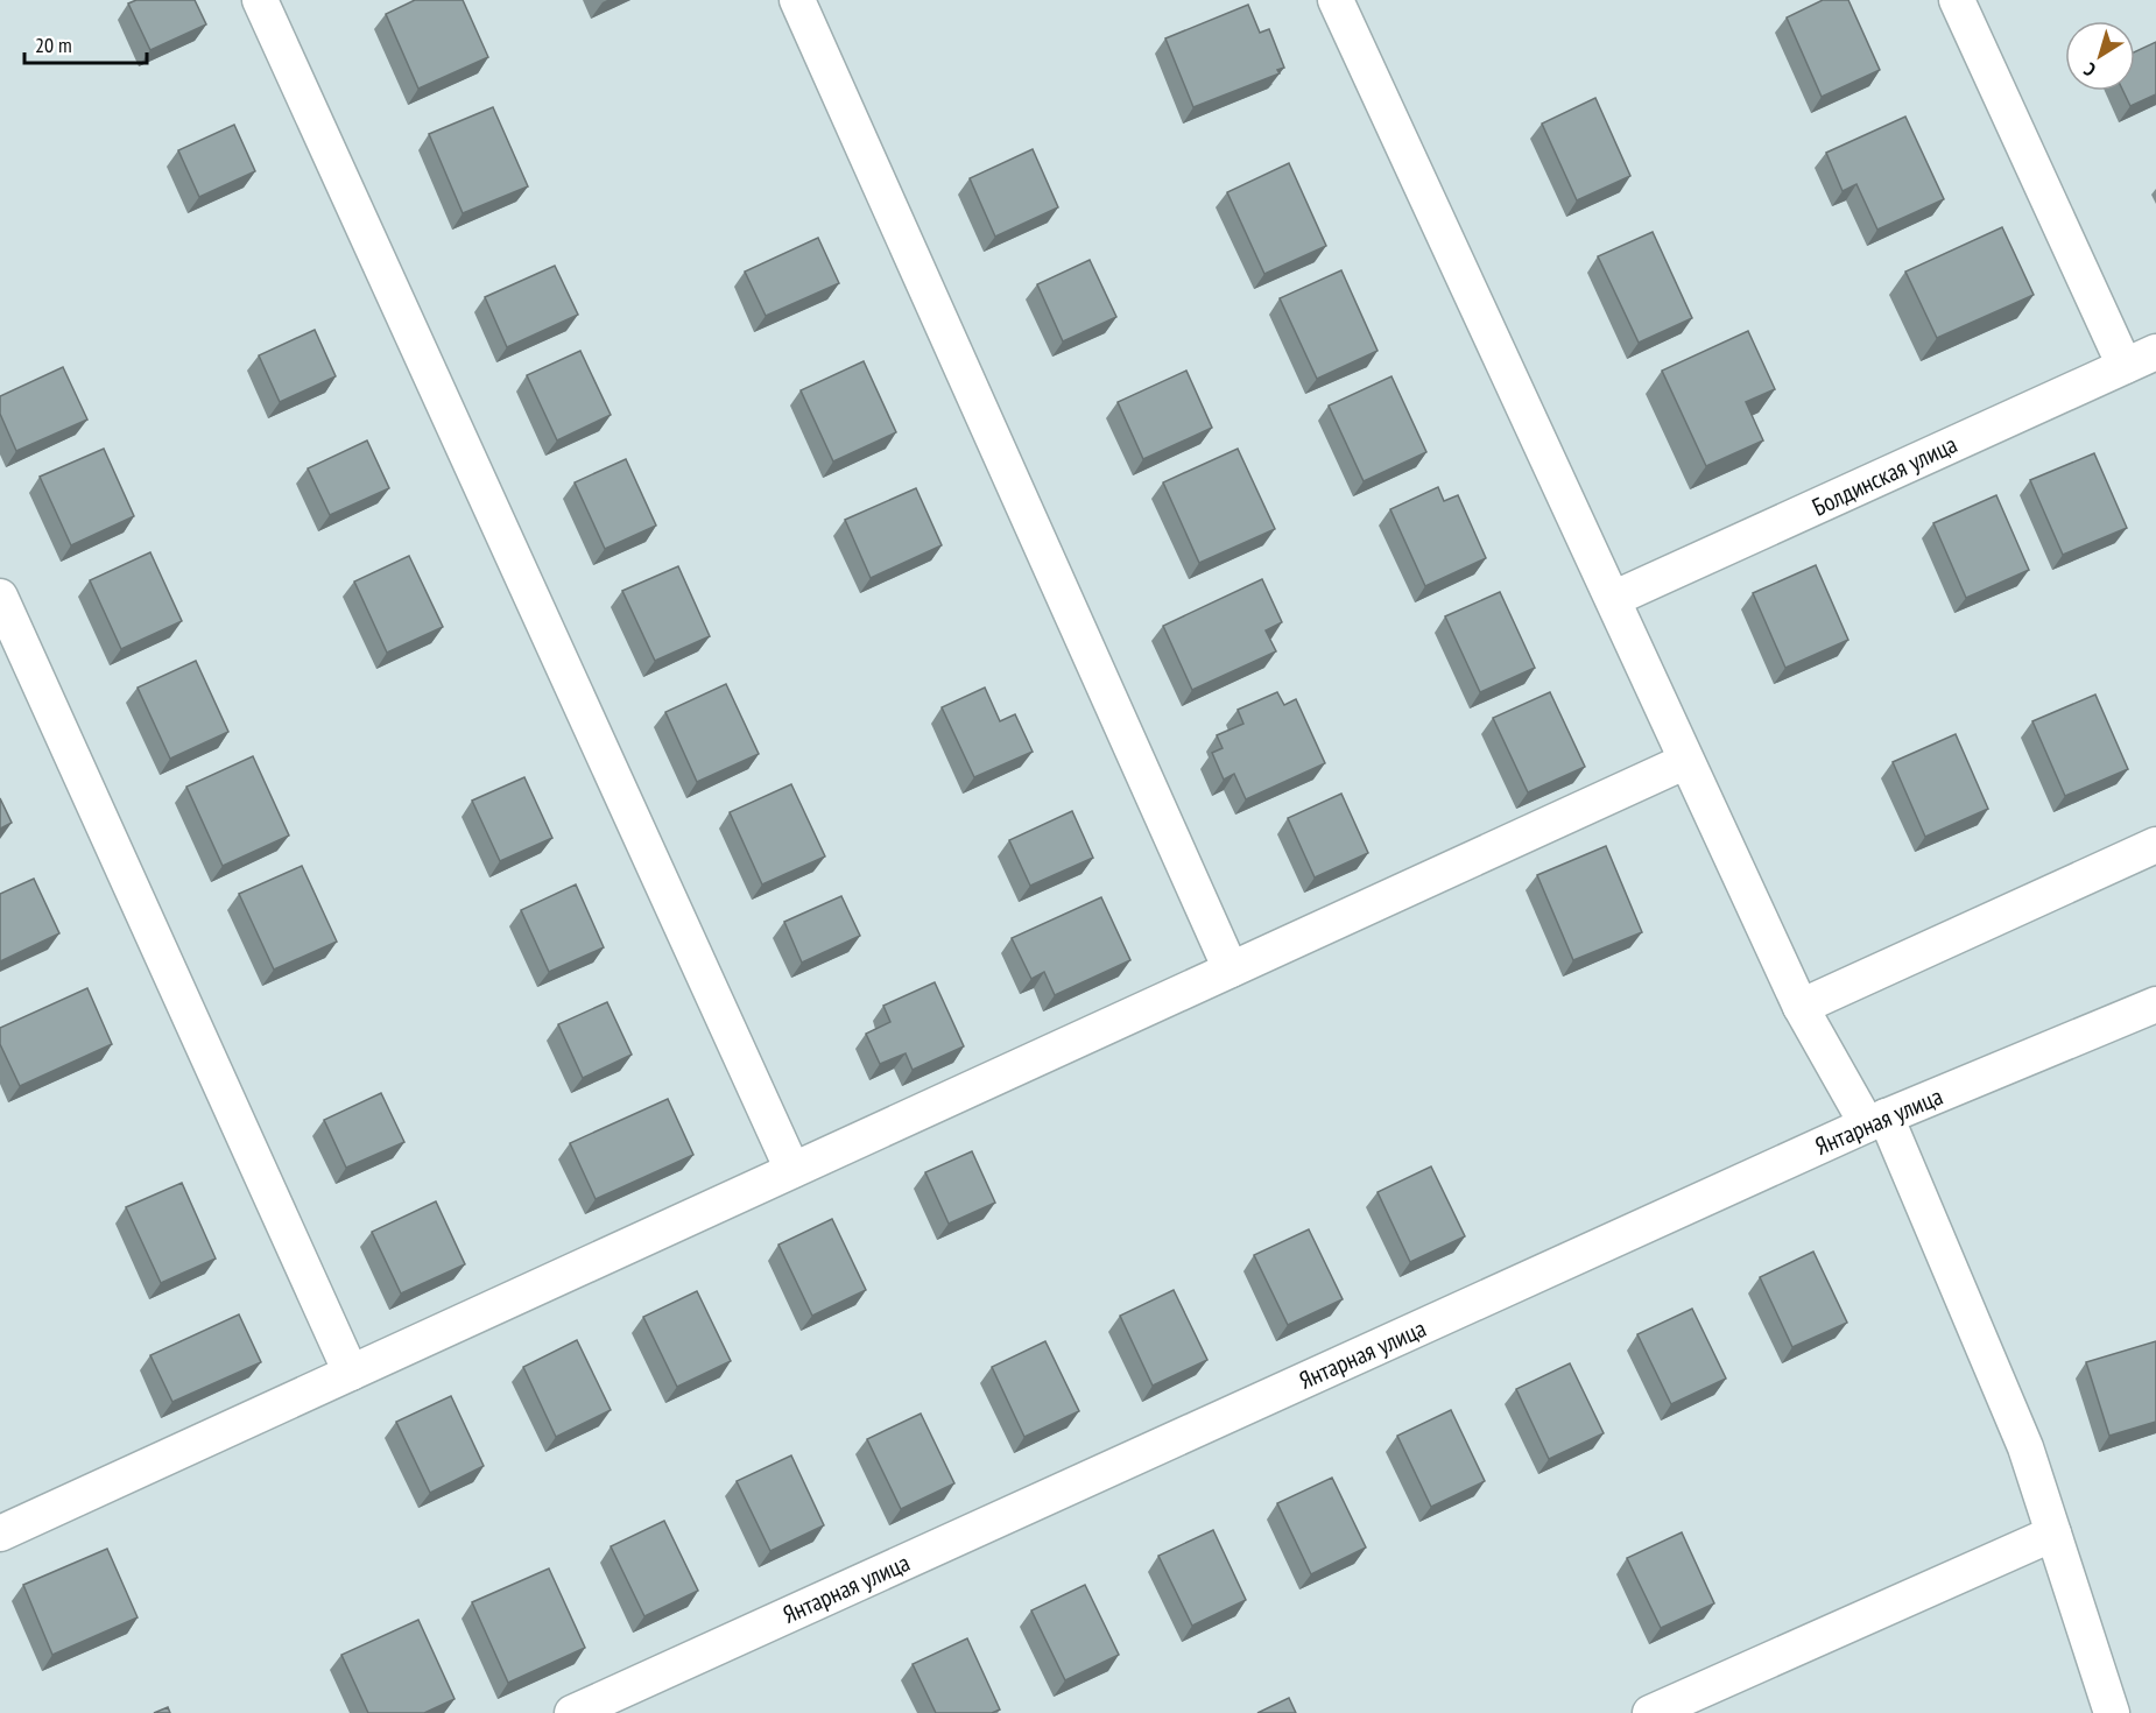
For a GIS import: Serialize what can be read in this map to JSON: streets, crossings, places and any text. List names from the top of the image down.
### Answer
{
  "streets": {
    "street": ["Болдинская улица", "Янтарная улица"]
  },
  "scale_bar": "20 m",
  "north": "bottom left"
}
